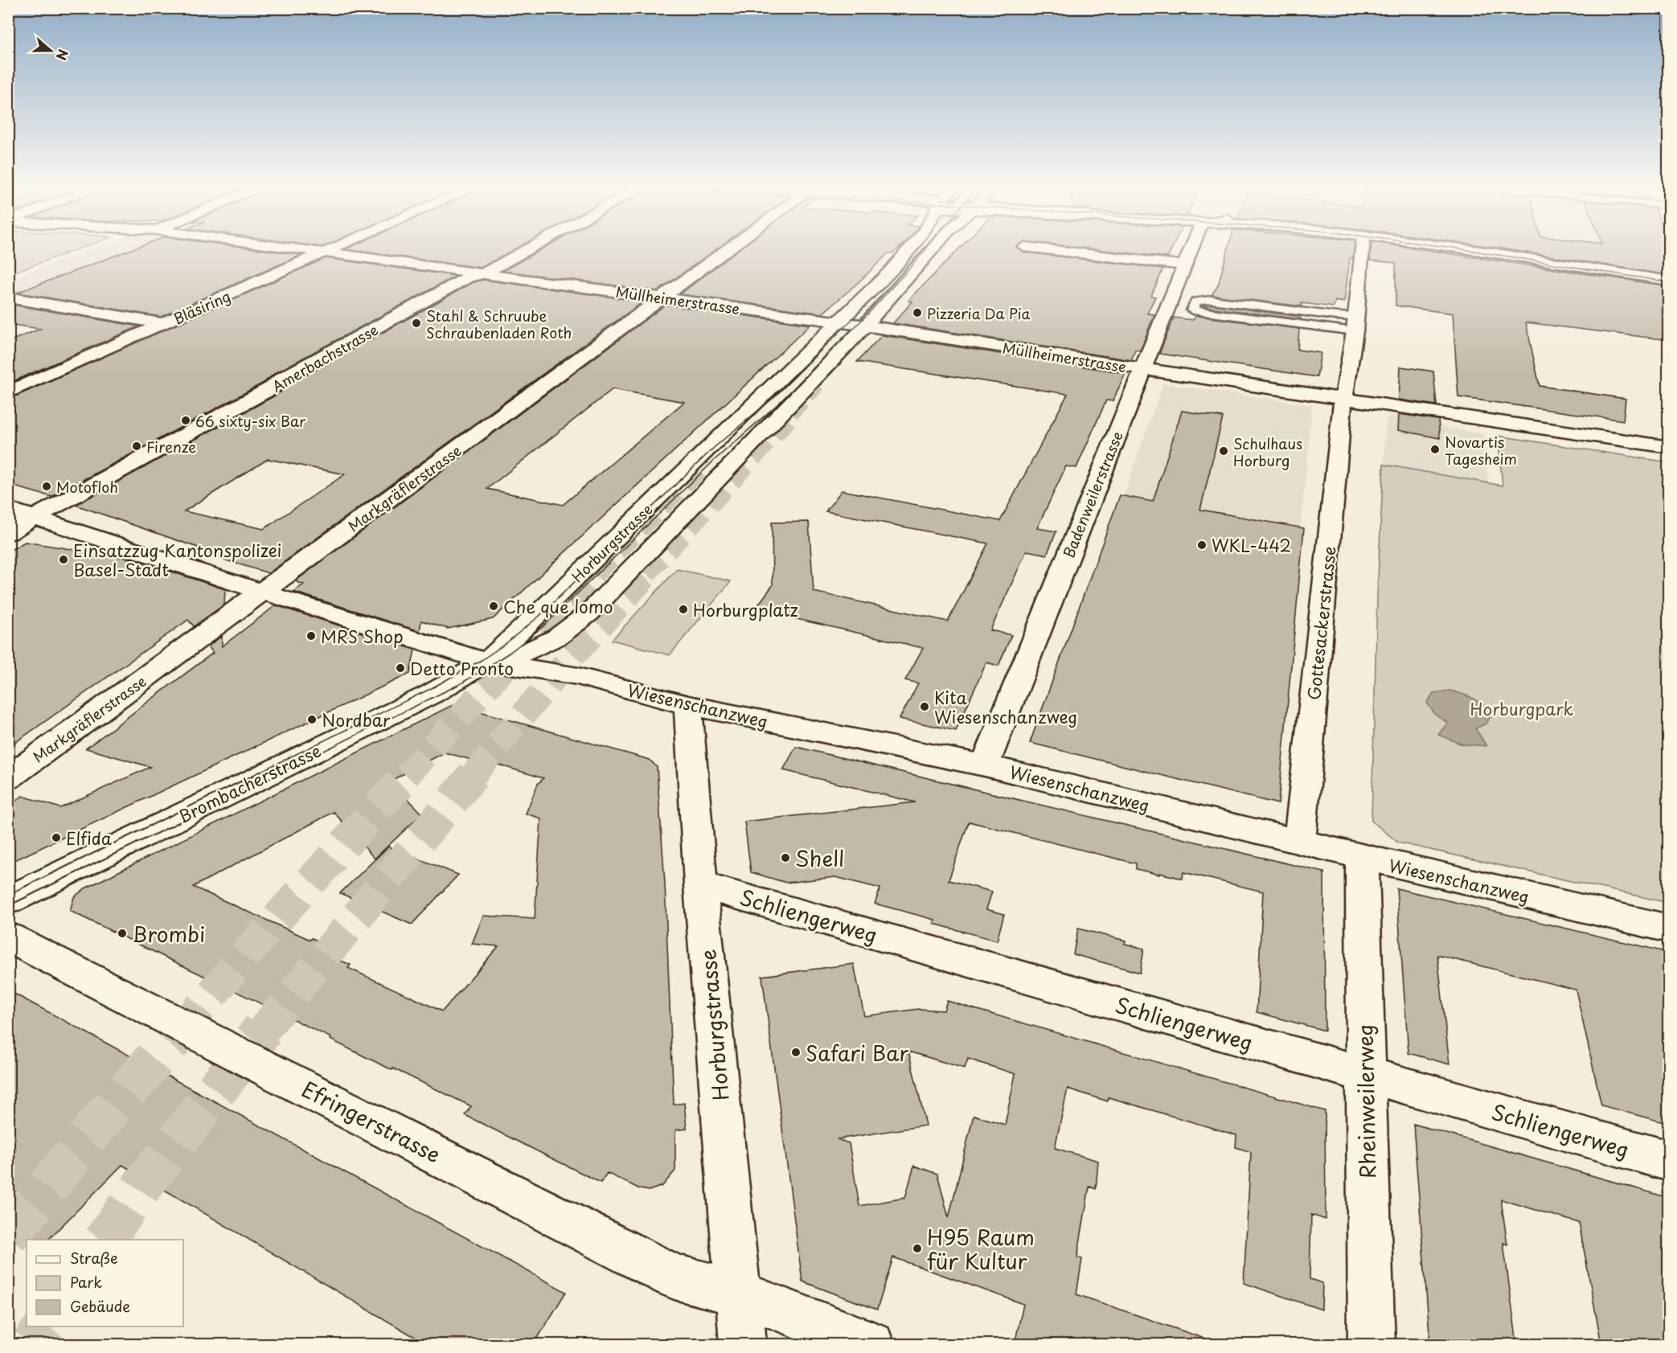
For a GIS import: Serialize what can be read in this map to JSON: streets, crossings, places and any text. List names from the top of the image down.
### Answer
{
  "streets": {
    "street": [
      "Müllheimerstrasse",
      "Bläsiring",
      "Amerbachstrasse",
      "Markgräflerstrasse",
      "Badenweilerstrasse",
      "Horburgstrasse",
      "Gottesackerstrasse",
      "Wiesenschanzweg",
      "Brombacherstrasse",
      "Schliengerweg",
      "Rheinweilerweg",
      "Efringerstrasse"
    ]
  },
  "crossings": [
    ["Müllheimerstrasse", "Bläsiring"],
    ["Müllheimerstrasse", "Amerbachstrasse"],
    ["Müllheimerstrasse", "Markgräflerstrasse"],
    ["Müllheimerstrasse", "Badenweilerstrasse"],
    ["Müllheimerstrasse", "Horburgstrasse"],
    ["Müllheimerstrasse", "Gottesackerstrasse"],
    ["Amerbachstrasse", "Wiesenschanzweg"],
    ["Markgräflerstrasse", "Wiesenschanzweg"],
    ["Badenweilerstrasse", "Wiesenschanzweg"],
    ["Horburgstrasse", "Wiesenschanzweg"],
    ["Horburgstrasse", "Brombacherstrasse"],
    ["Horburgstrasse", "Schliengerweg"],
    ["Horburgstrasse", "Efringerstrasse"],
    ["Gottesackerstrasse", "Wiesenschanzweg"],
    ["Wiesenschanzweg", "Brombacherstrasse"],
    ["Wiesenschanzweg", "Rheinweilerweg"],
    ["Schliengerweg", "Rheinweilerweg"]
  ],
  "parks": ["Horburgpark"],
  "places": [
    "Pizzeria Da Pia",
    "Stahl & Schruube Schraubenladen Roth",
    "66 sixty-six Bar",
    "Firenze",
    "Novartis Tagesheim",
    "Schulhaus Horburg",
    "Motofloh",
    "WKL-442",
    "Einsatzzug Kantonspolizei Basel-Stadt",
    "Che que lomo",
    "Horburgplatz",
    "MRS Shop",
    "Detto Pronto",
    "Kita Wiesenschanzweg",
    "Nordbar",
    "Elfida",
    "Shell",
    "Brombi",
    "Safari Bar",
    "H95 Raum für Kultur"
  ],
  "legend": ["Straße", "Park", "Gebäude"],
  "north": "right"
}
